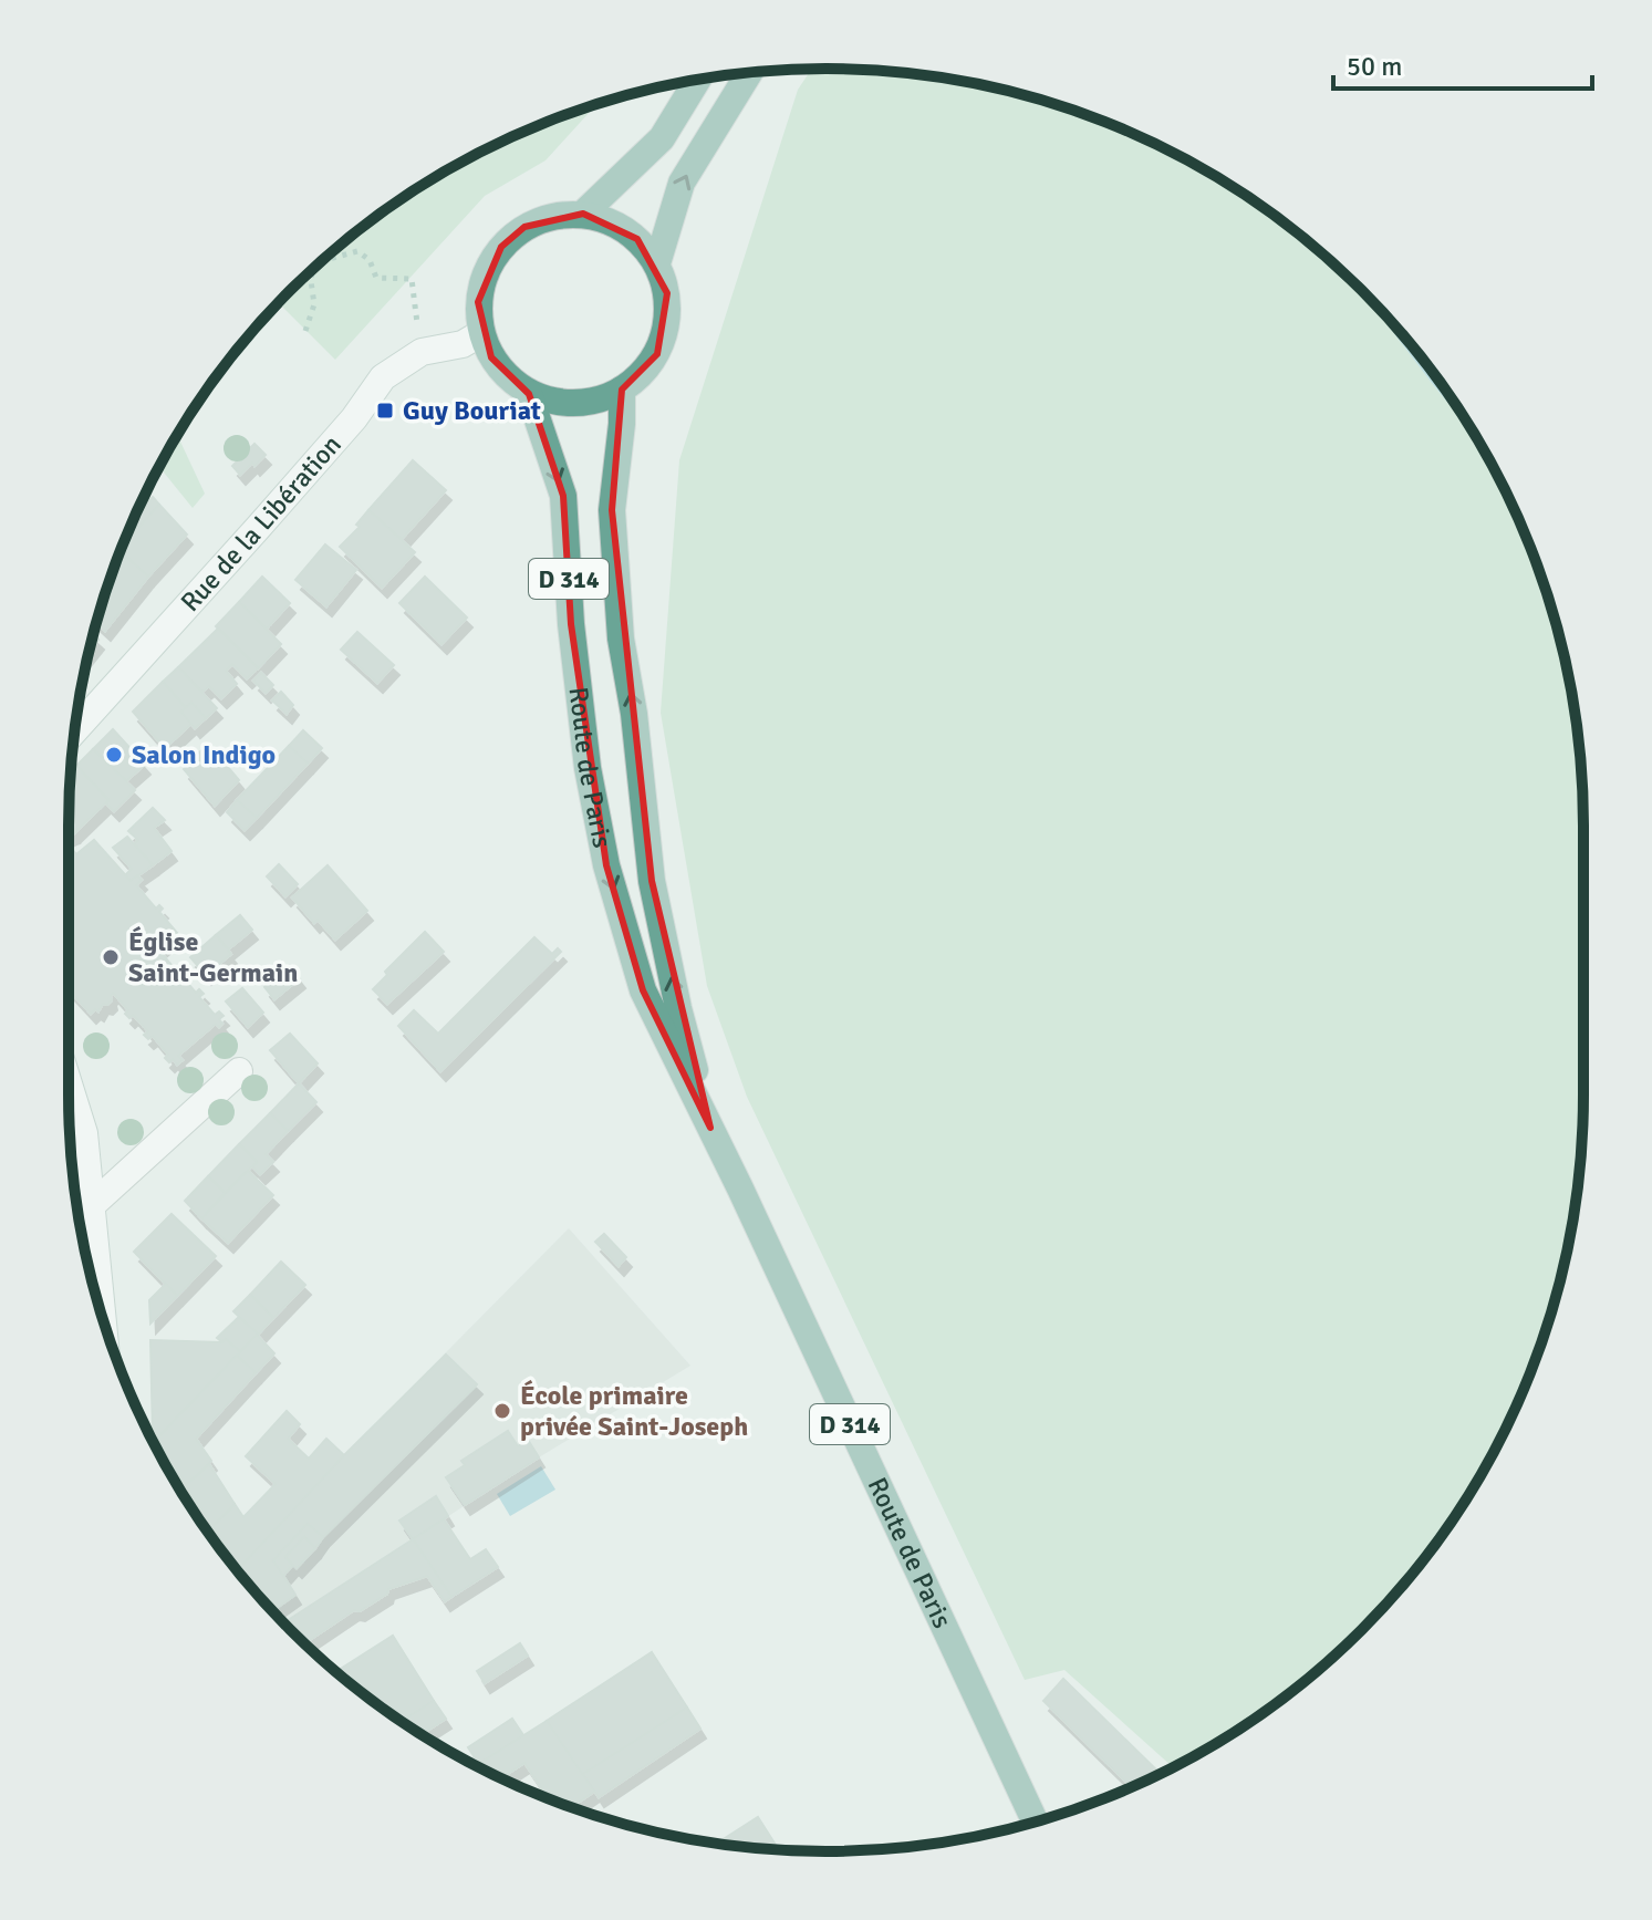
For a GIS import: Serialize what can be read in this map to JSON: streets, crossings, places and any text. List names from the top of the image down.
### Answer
{
  "streets": {
    "main road": ["D 314", "Route de Paris"],
    "street": ["Rue de la Libération"]
  },
  "crossings": [
    ["Rue de la Libération", "Route de Paris"]
  ],
  "places": {
    "transit": ["Guy Bouriat"],
    "other": ["Salon Indigo", "Église Saint-Germain", "École primaire privée Saint-Joseph"]
  },
  "scale_bar": "50 m"
}
